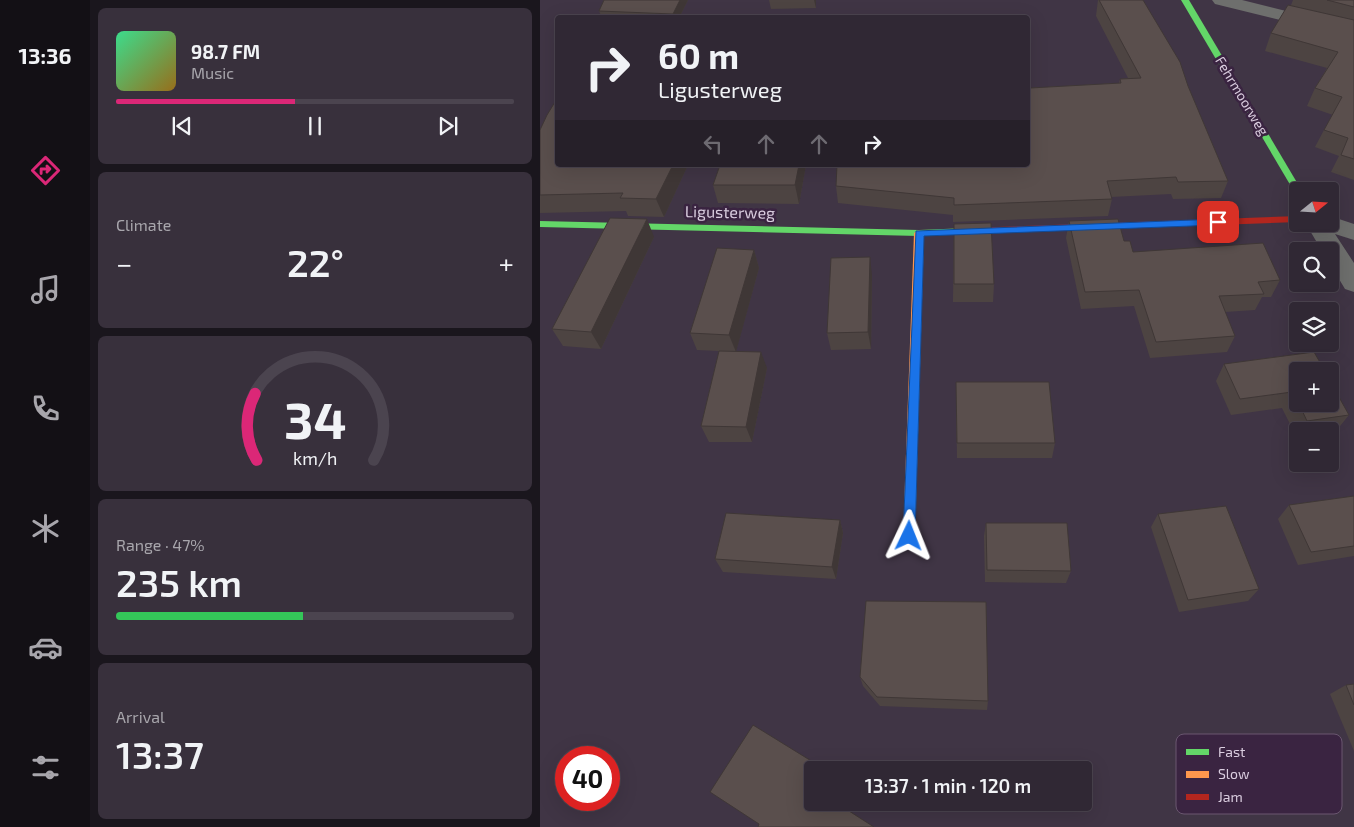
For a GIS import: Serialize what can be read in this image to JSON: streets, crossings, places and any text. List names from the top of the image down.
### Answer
{
  "streets": {
    "street": ["Fehrmoorweg", "Ligusterweg"]
  },
  "legend": ["Fast", "Slow", "Jam"],
  "north": "right",
  "page": {
    "tabs": "13:36",
    "turn": ["60 m", "Ligusterweg"],
    "song": ["98.7 FM", "Music"],
    "tile": [
      "Climate",
      ["Range · 47%", "235 km"],
      ["Arrival", "13:37"]
    ],
    "map_buttons": ["+", "−"],
    "heat": ["−", "22°", "+"],
    "limit": "40",
    "trip": "13:37 · 1 min · 120 m",
    "gauge": ["34", "km/h"]
  }
}
